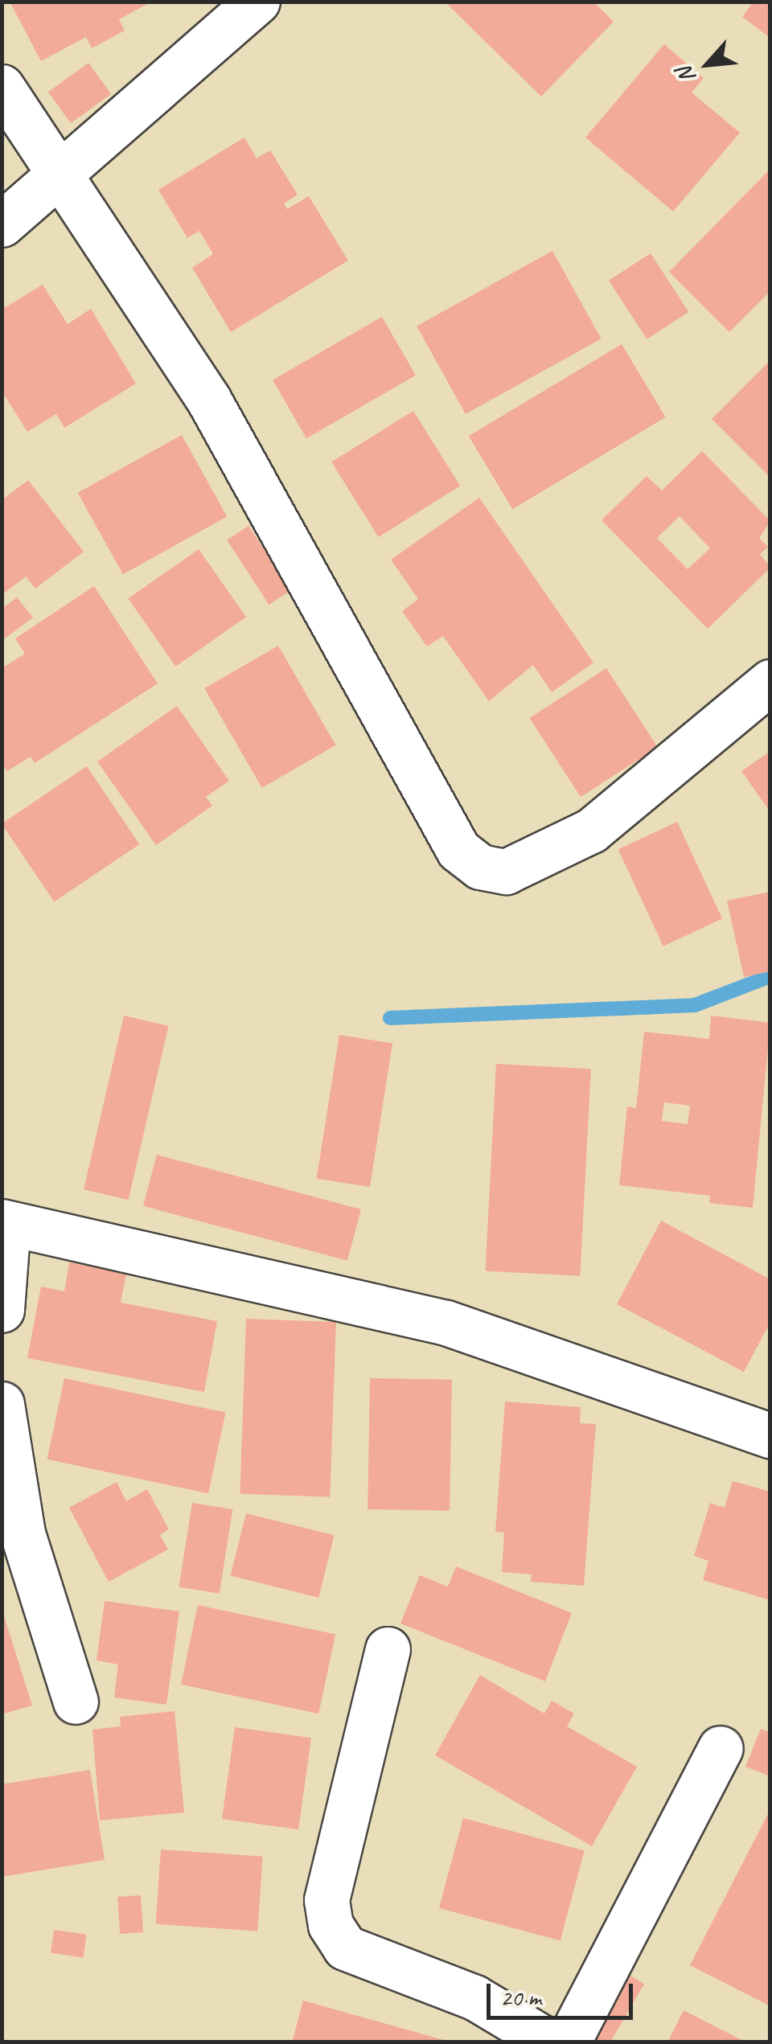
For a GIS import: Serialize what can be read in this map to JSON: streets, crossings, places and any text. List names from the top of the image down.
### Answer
{
  "scale_bar": "20 m",
  "north": "bottom left"
}
